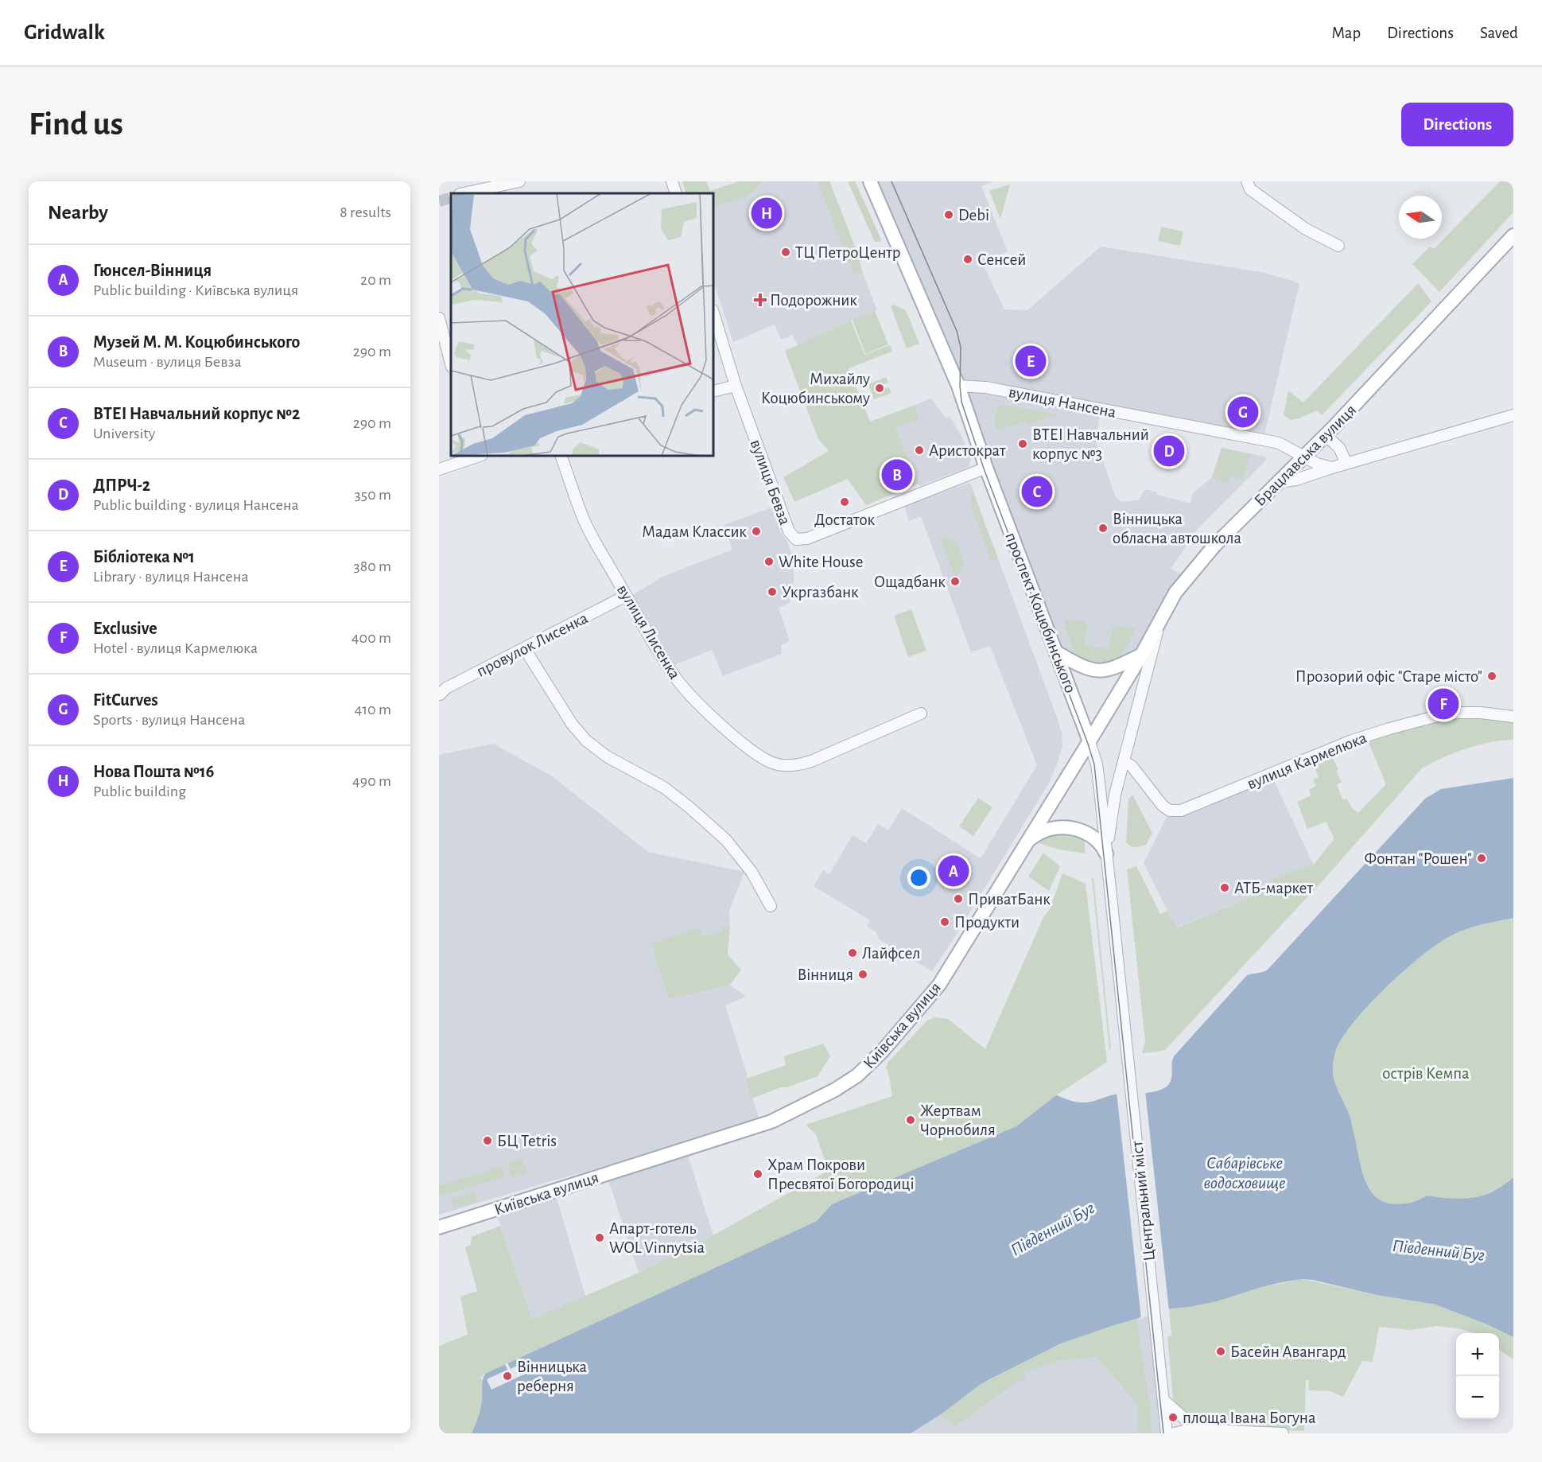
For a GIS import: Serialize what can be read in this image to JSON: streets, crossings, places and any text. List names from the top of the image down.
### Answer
{
  "streets": {
    "main road": ["Брацлавська вулиця", "проспект Коцюбинського", "Київська вулиця"],
    "street": [
      "вулиця Нансена",
      "вулиця Бевза",
      "вулиця Лисенка",
      "провулок Лисенка",
      "вулиця Кармелюка",
      "Центральний міст"
    ]
  },
  "crossings": [
    ["вулиця Нансена", "Брацлавська вулиця"],
    ["вулиця Нансена", "проспект Коцюбинського"],
    ["Брацлавська вулиця", "проспект Коцюбинського"],
    ["Брацлавська вулиця", "Київська вулиця"],
    ["вулиця Бевза", "проспект Коцюбинського"],
    ["проспект Коцюбинського", "Київська вулиця"],
    ["проспект Коцюбинського", "Центральний міст"],
    ["вулиця Лисенка", "провулок Лисенка"]
  ],
  "water": ["Сабарівське водосховище", "Південний Буг"],
  "parks": ["острів Кемпа"],
  "places": {
    "other": [
      "Debi",
      "ТЦ ПетроЦентр",
      "Сенсей",
      "Михайлу Коцюбинському",
      "ВТЕІ Навчальний корпус №3",
      "Аристократ",
      "Достаток",
      "Вінницька обласна автошкола",
      "Мадам Классик",
      "White House",
      "Ощадбанк",
      "Укргазбанк",
      "Прозорий офіс \"Старе місто\"",
      "Фонтан \"Рошен\"",
      "АТБ-маркет",
      "ПриватБанк",
      "Продукти",
      "Лайфсел",
      "Вінниця",
      "Жертвам Чорнобиля",
      "БЦ Tetris",
      "Храм Покрови Пресвятої Богородиці",
      "Апарт-готель WOL Vinnytsia",
      "Басейн Авангард",
      "Вінницька реберня",
      "площа Івана Богуна"
    ],
    "health": ["Подорожник"]
  },
  "north": "left",
  "page": {
    "header": "Gridwalk",
    "nav": ["Map", "Directions", "Saved"],
    "buttons": "Directions",
    "title": "Find us",
    "heading": ["Nearby", "8 results"],
    "pins": [
      "H",
      "E",
      "G",
      "D",
      "B",
      "C",
      "F",
      "A"
    ],
    "list": [
      {
        "mark": "A",
        "name": "Гюнсел-Вінниця",
        "note": "Public building · Київська вулиця",
        "value": "20 m"
      },
      {
        "mark": "B",
        "name": "Музей М. М. Коцюбинського",
        "note": "Museum · вулиця Бевза",
        "value": "290 m"
      },
      {
        "mark": "C",
        "name": "ВТЕІ Навчальний корпус №2",
        "note": "University",
        "value": "290 m"
      },
      {
        "mark": "D",
        "name": "ДПРЧ-2",
        "note": "Public building · вулиця Нансена",
        "value": "350 m"
      },
      {
        "mark": "E",
        "name": "Бібліотека №1",
        "note": "Library · вулиця Нансена",
        "value": "380 m"
      },
      {
        "mark": "F",
        "name": "Exclusive",
        "note": "Hotel · вулиця Кармелюка",
        "value": "400 m"
      },
      {
        "mark": "G",
        "name": "FitCurves",
        "note": "Sports · вулиця Нансена",
        "value": "410 m"
      },
      {
        "mark": "H",
        "name": "Нова Пошта №16",
        "note": "Public building",
        "value": "490 m"
      }
    ],
    "map_buttons": ["+", "−"]
  }
}
